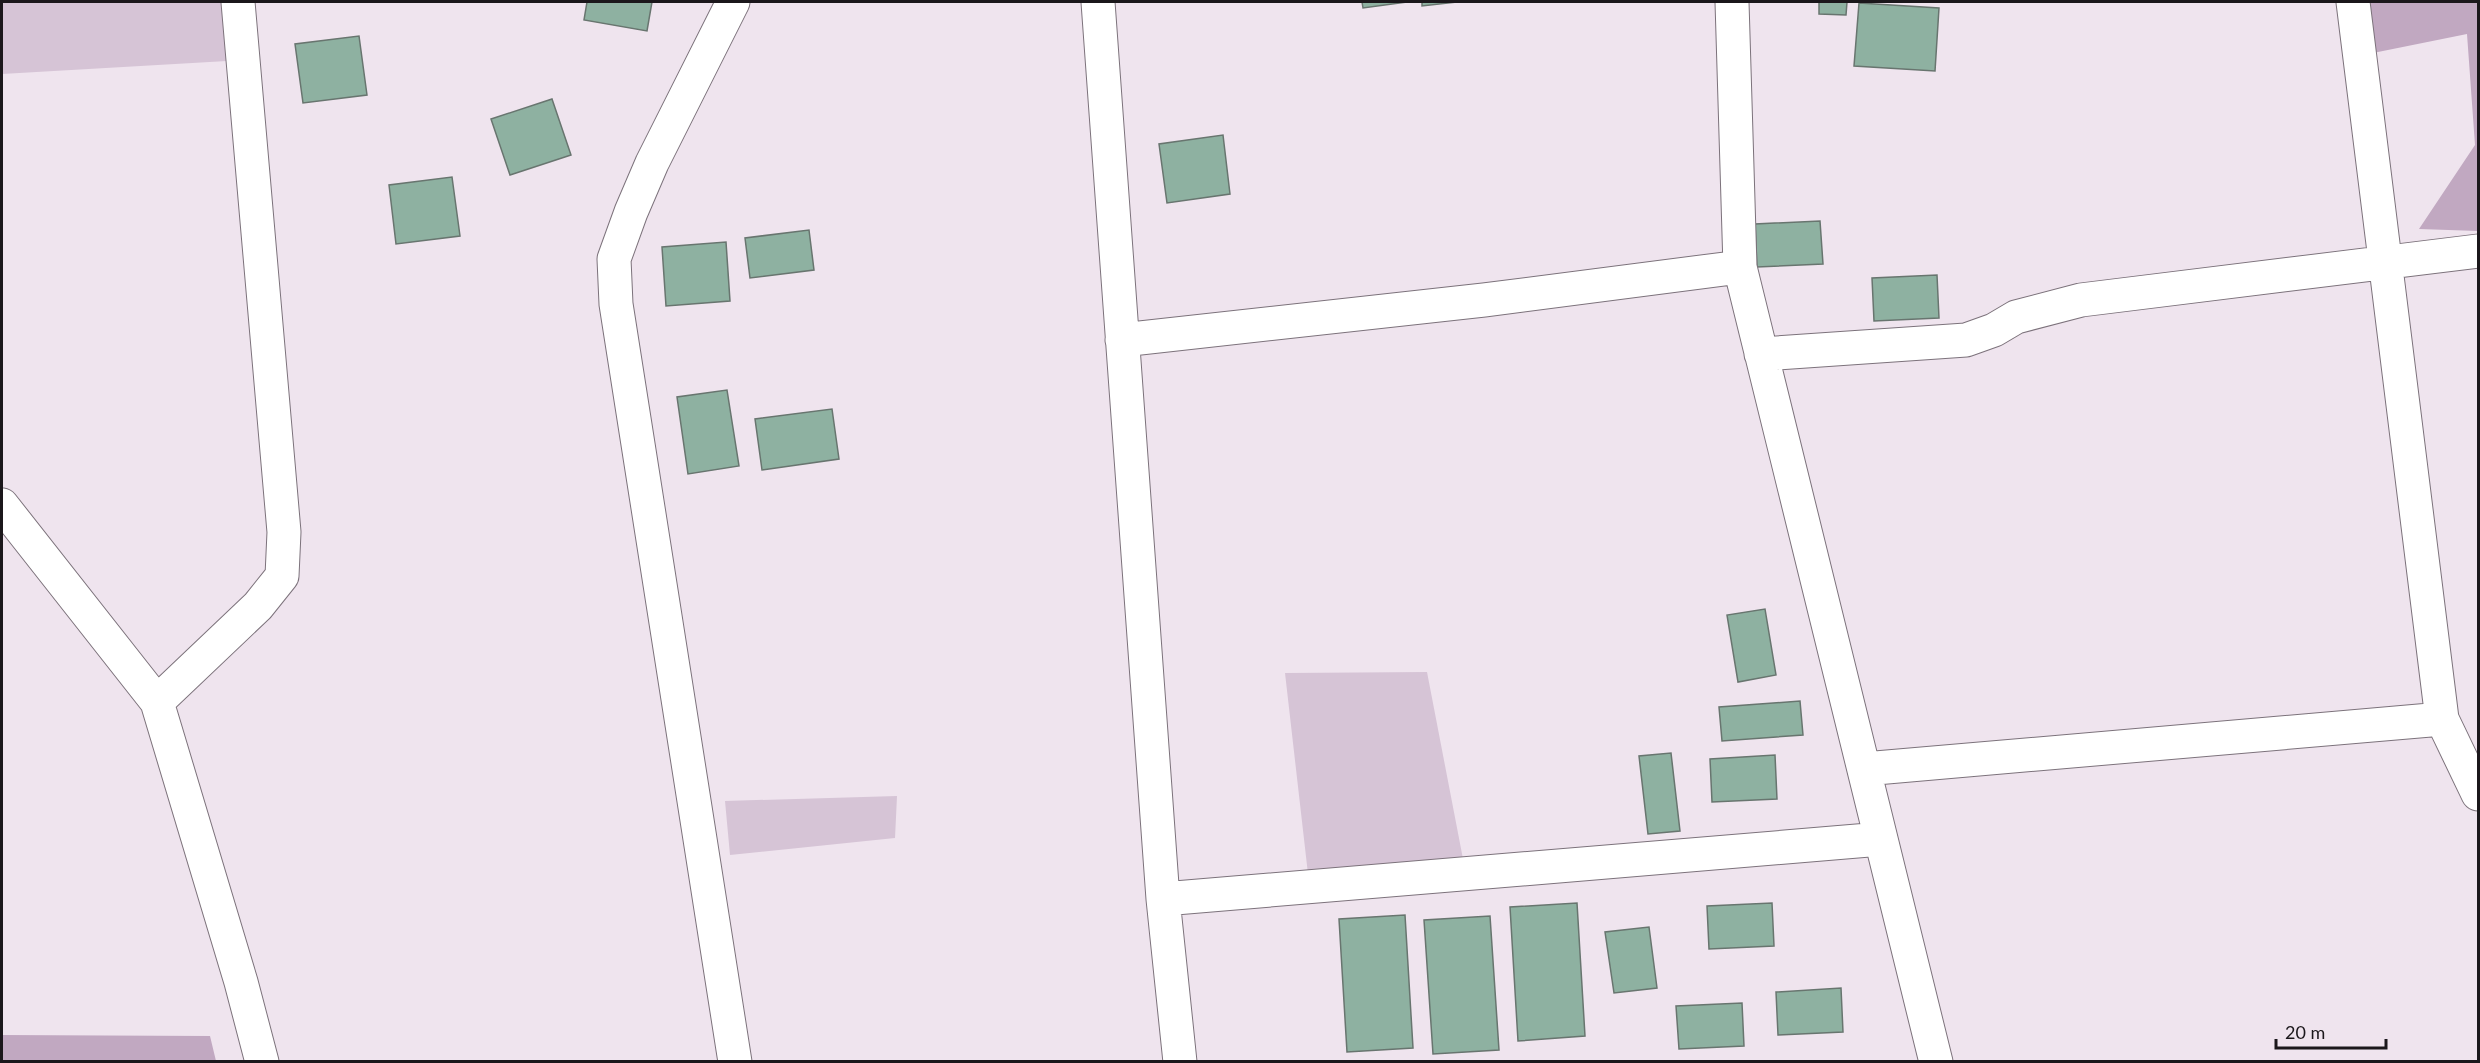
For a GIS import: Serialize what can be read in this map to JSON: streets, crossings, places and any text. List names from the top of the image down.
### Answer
{
  "scale_bar": "20 m"
}
